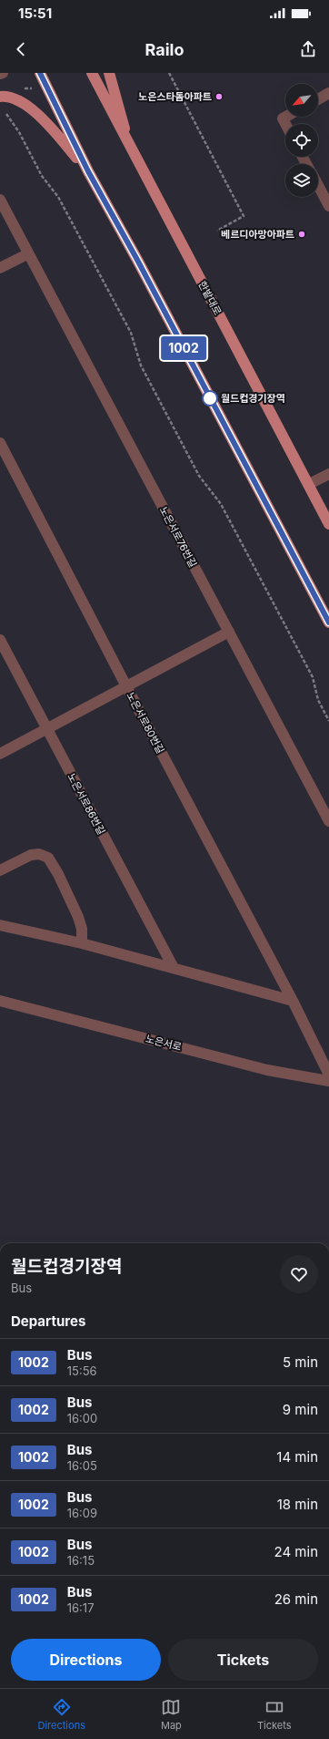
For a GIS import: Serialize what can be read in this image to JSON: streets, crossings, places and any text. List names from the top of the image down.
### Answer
{
  "streets": {
    "main road": ["한밭대로"],
    "street": [
      "노은서로76번길",
      "노은서로80번길",
      "노은서로86번길",
      "노은서로"
    ]
  },
  "places": ["노은스타돔아파트", "베르디아망아파트", "월드컵경기장역"],
  "lines": ["bus line 1002"],
  "north": "bottom left",
  "page": {
    "status": "15:51",
    "header": "Railo",
    "on_map": "1002",
    "heading": [
      ["월드컵경기장역", "Bus"],
      "Departures"
    ],
    "list": [
      {
        "mark": "1002",
        "name": "Bus",
        "note": "15:56",
        "value": "5 min"
      },
      {
        "mark": "1002",
        "name": "Bus",
        "note": "16:00",
        "value": "9 min"
      },
      {
        "mark": "1002",
        "name": "Bus",
        "note": "16:05",
        "value": "14 min"
      },
      {
        "mark": "1002",
        "name": "Bus",
        "note": "16:09",
        "value": "18 min"
      },
      {
        "mark": "1002",
        "name": "Bus",
        "note": "16:15",
        "value": "24 min"
      },
      {
        "mark": "1002",
        "name": "Bus",
        "note": "16:17",
        "value": "26 min"
      }
    ],
    "buttons": ["Directions", "Tickets"],
    "tabs": ["Directions", "Map", "Tickets"]
  }
}
